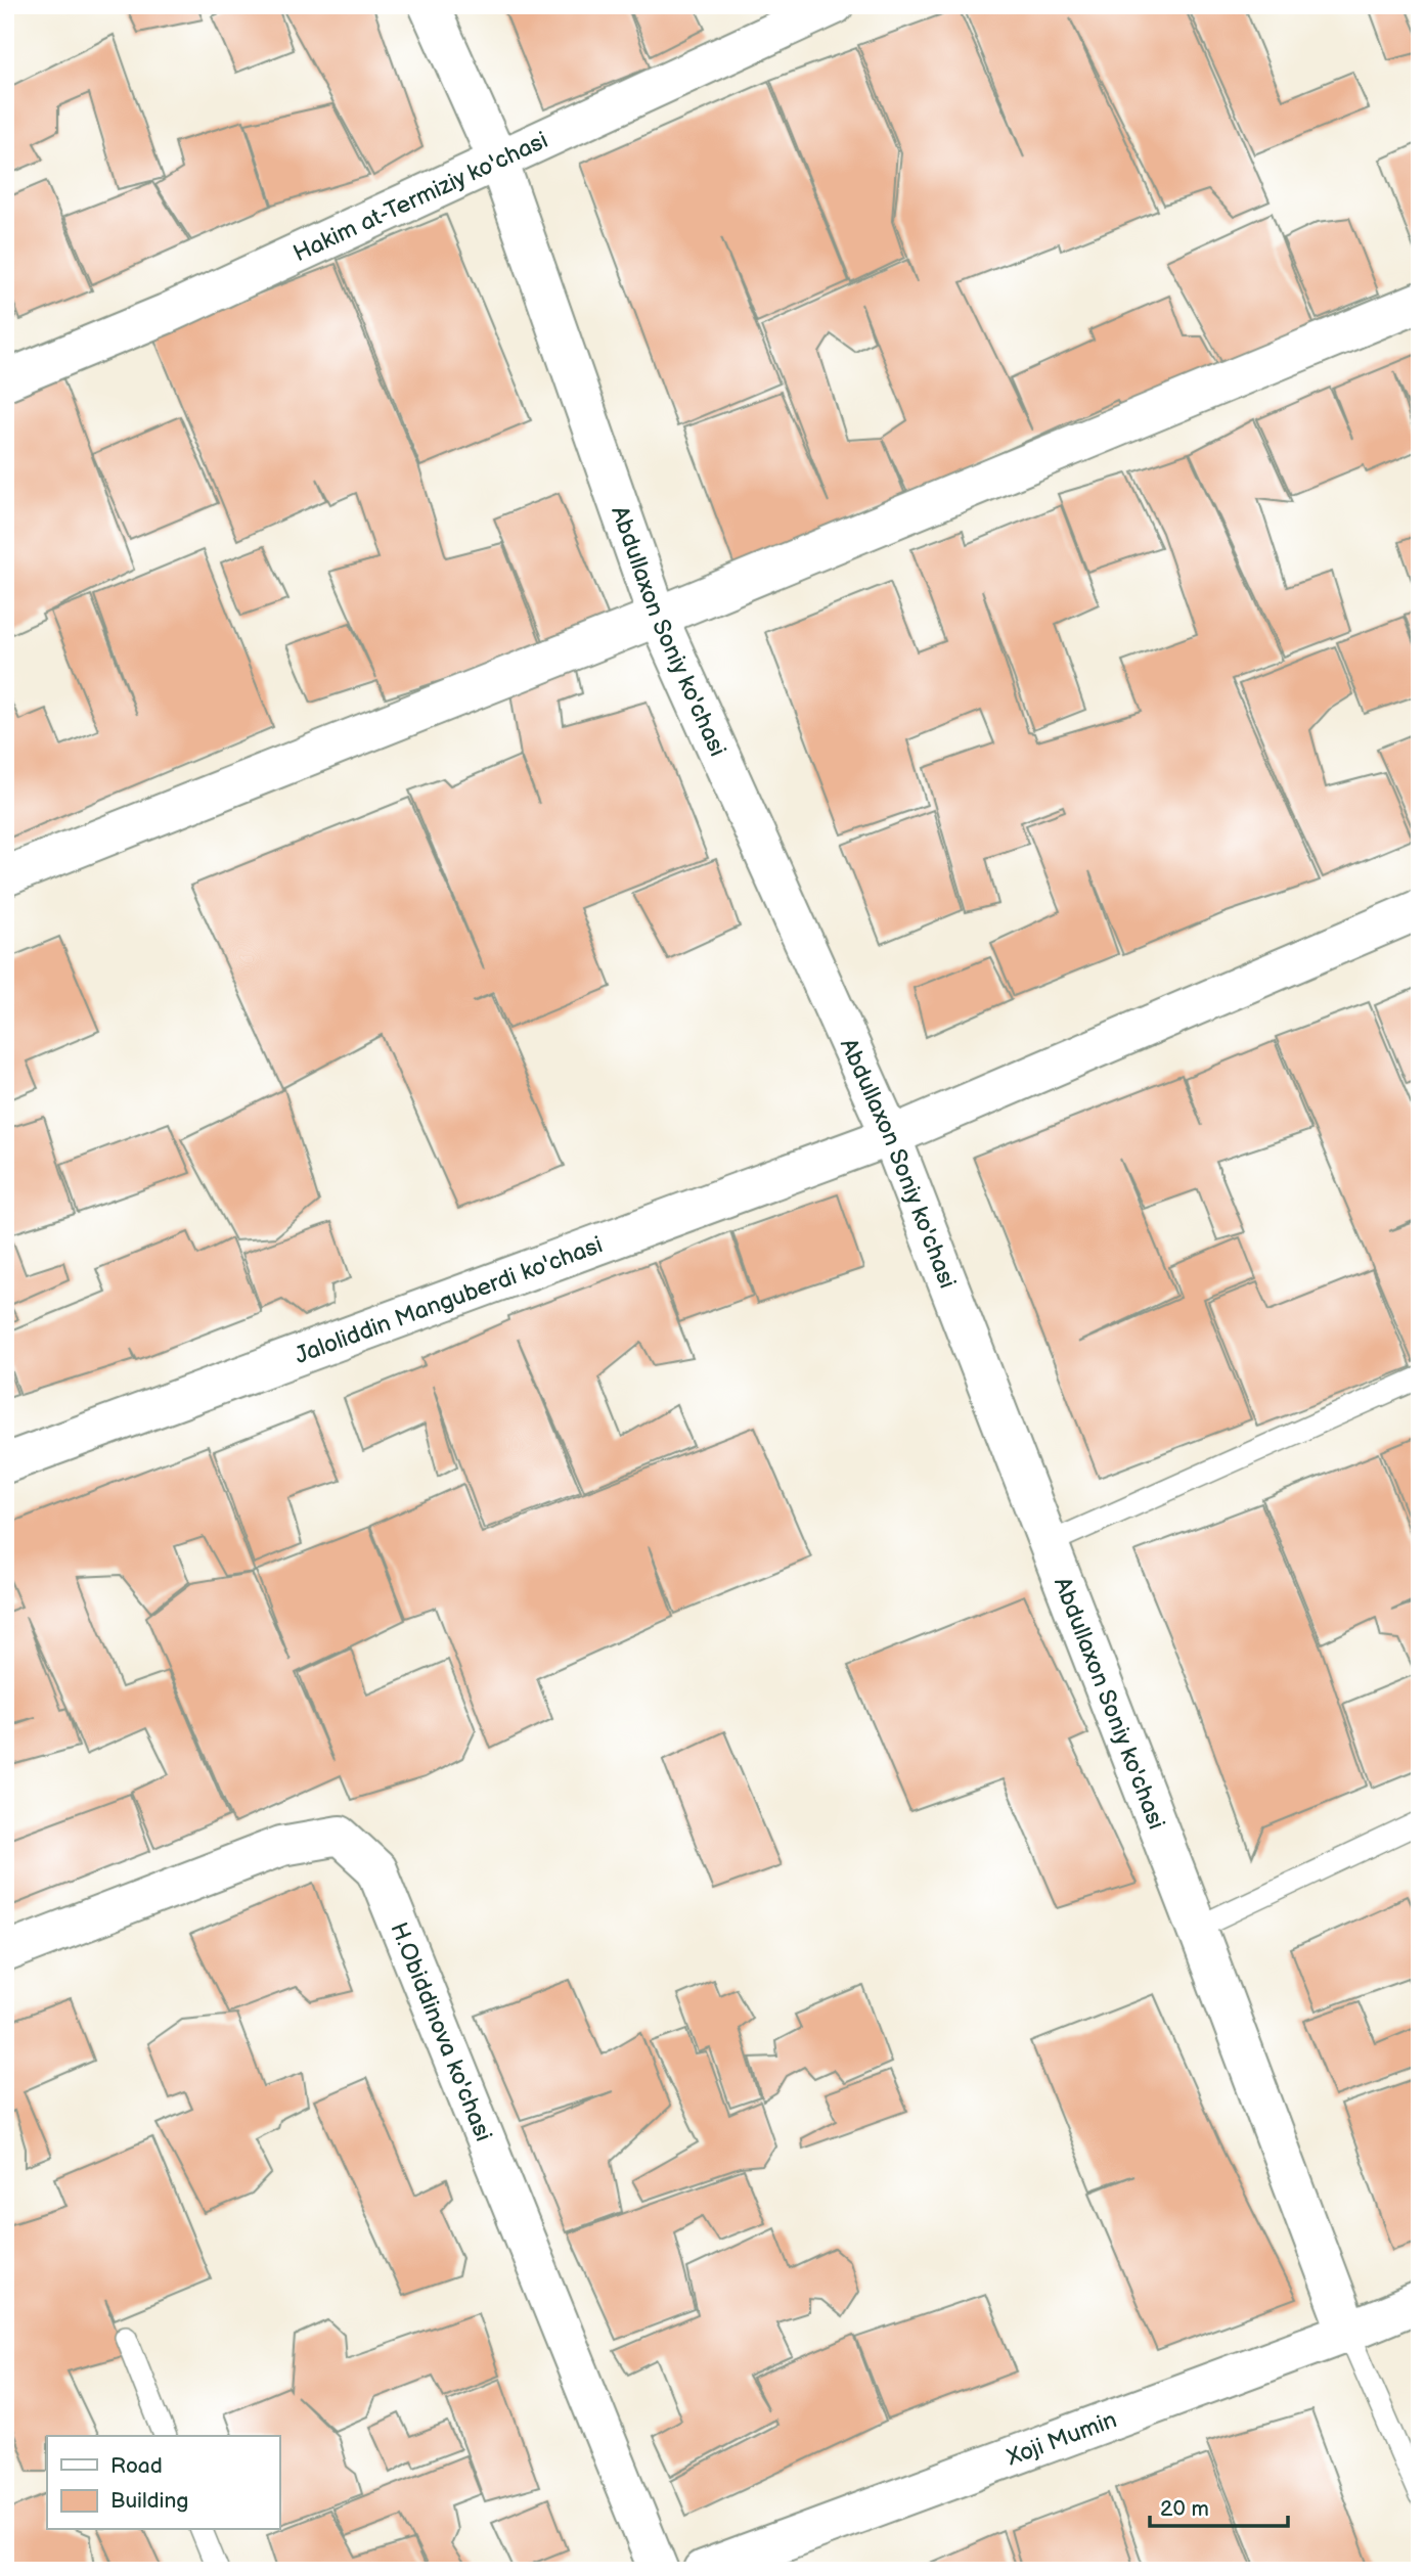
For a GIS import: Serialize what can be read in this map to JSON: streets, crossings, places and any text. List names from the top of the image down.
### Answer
{
  "streets": {
    "street": [
      "Hakim at-Termiziy ko'chasi",
      "Abdullaxon Soniy ko'chasi",
      "Jaloliddin Manguberdi ko'chasi",
      "H.Obiddinova ko'chasi",
      "Xoji Mumin"
    ]
  },
  "crossings": [
    ["Hakim at-Termiziy ko'chasi", "Abdullaxon Soniy ko'chasi"],
    ["Abdullaxon Soniy ko'chasi", "Jaloliddin Manguberdi ko'chasi"],
    ["Abdullaxon Soniy ko'chasi", "Xoji Mumin"]
  ],
  "legend": ["Road", "Building"],
  "scale_bar": "20 m"
}
